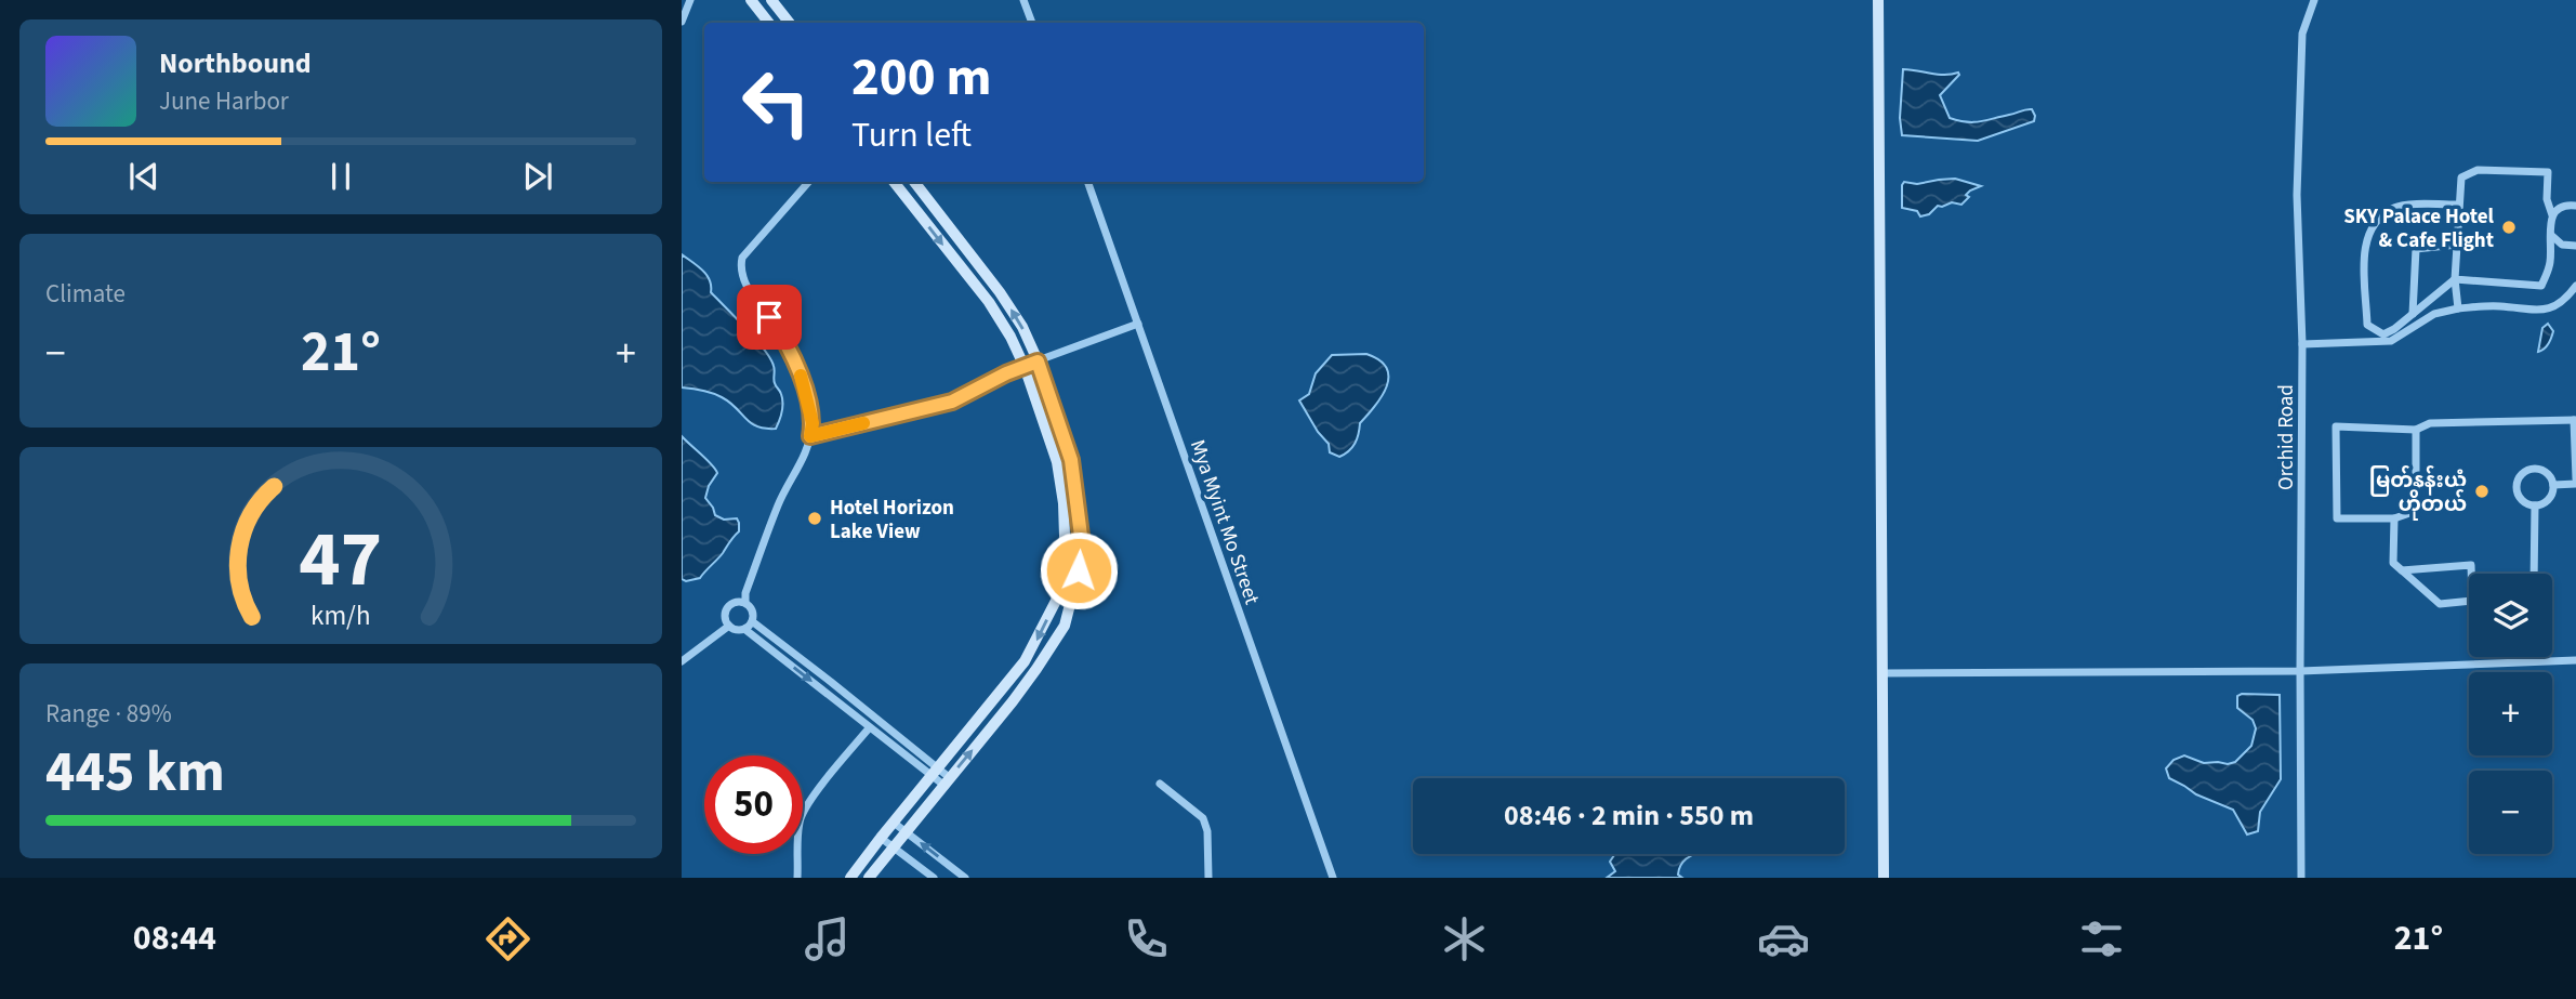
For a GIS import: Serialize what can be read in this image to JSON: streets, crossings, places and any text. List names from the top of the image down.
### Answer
{
  "streets": {
    "street": ["Orchid Road", "Mya Myint Mo Street"]
  },
  "places": ["SKY Palace Hotel & Cafe Flight", "မြတ်နန်းယုံ ဟိုတယ်", "Hotel Horizon Lake View"],
  "page": {
    "turn": ["200 m", "Turn left"],
    "song": ["Northbound", "June Harbor"],
    "tile": [
      "Climate",
      ["Range · 89%", "445 km"]
    ],
    "heat": ["−", "21°", "+"],
    "map_buttons": ["+", "−"],
    "limit": "50",
    "trip": "08:46 · 2 min · 550 m",
    "tabs": ["08:44", "21°"],
    "gauge": ["47", "km/h"]
  }
}
